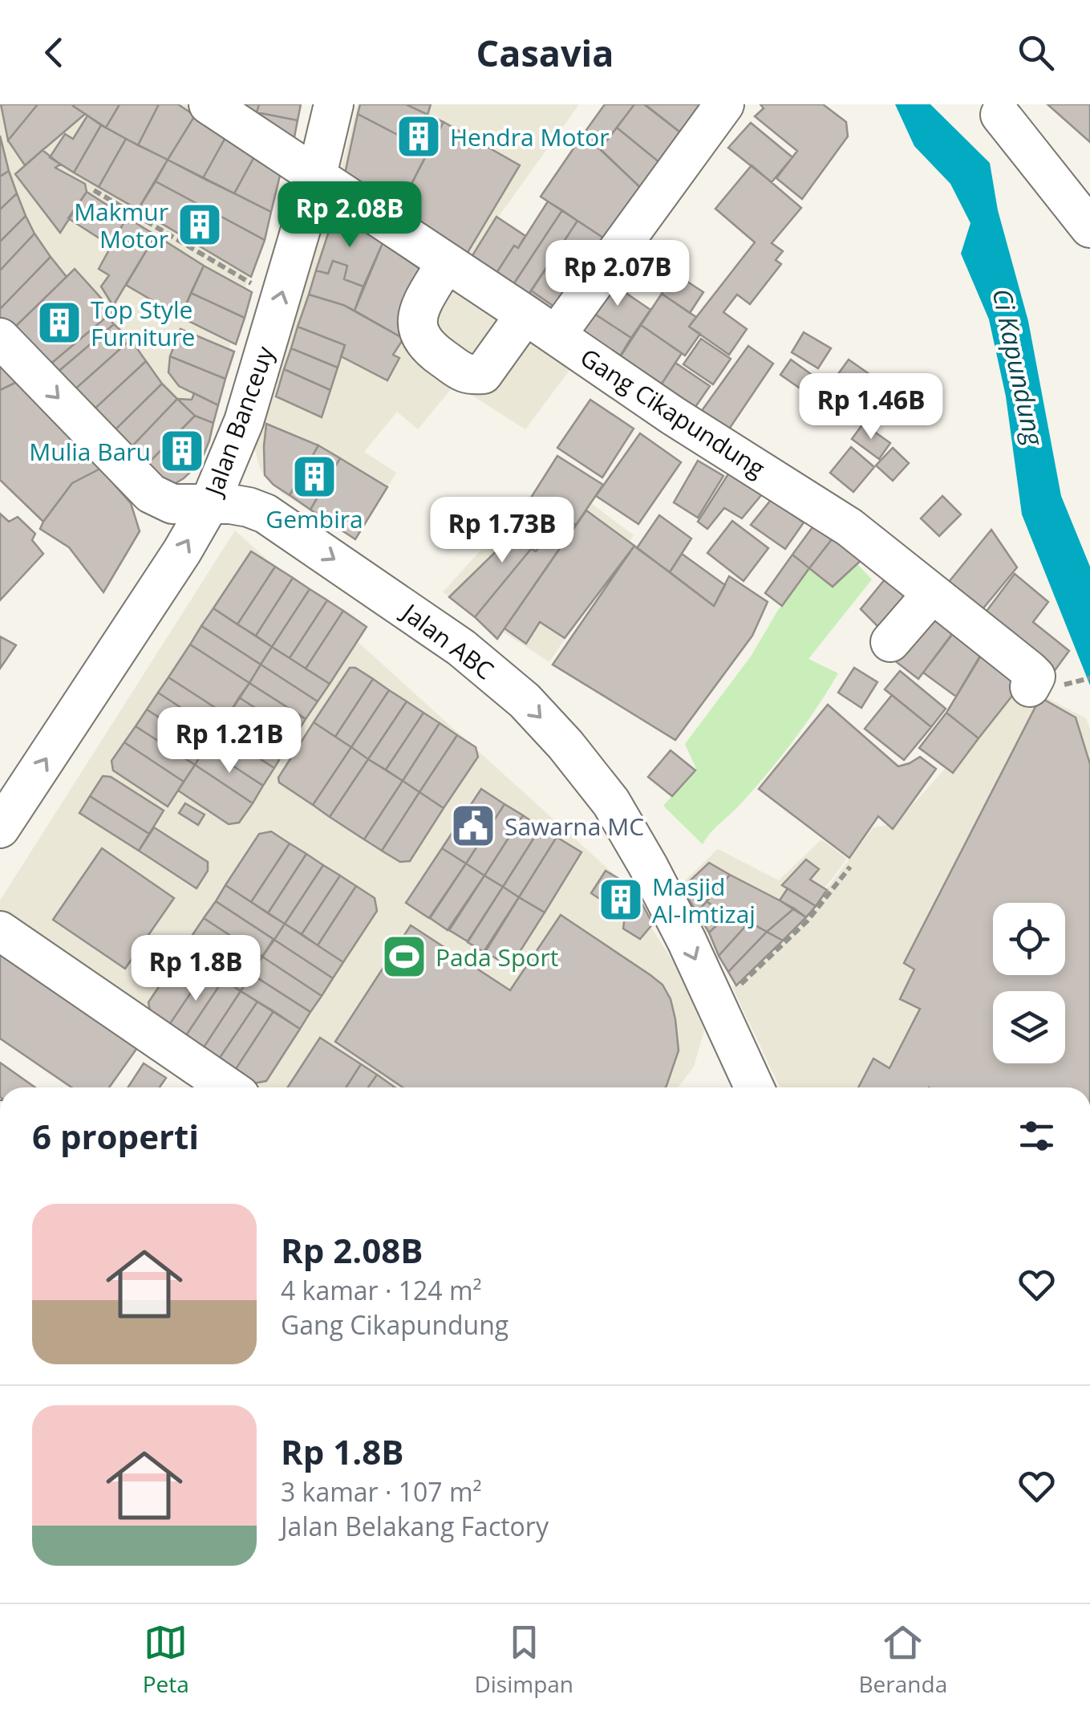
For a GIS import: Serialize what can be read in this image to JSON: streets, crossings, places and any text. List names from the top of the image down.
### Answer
{
  "streets": {
    "street": ["Gang Cikapundung", "Jalan Banceuy", "Jalan ABC"]
  },
  "crossings": [
    ["Gang Cikapundung", "Jalan Banceuy"],
    ["Jalan Banceuy", "Jalan ABC"]
  ],
  "one_way": ["Jalan Banceuy", "Jalan ABC"],
  "water": ["Ci Kapundung"],
  "places": {
    "building": [
      "Hendra Motor",
      "Makmur Motor",
      "Top Style Furniture",
      "Mulia Baru",
      "Gembira",
      "Masjid Al-Imtizaj"
    ],
    "public building": ["Sawarna MC"],
    "sports": ["Pada Sport"]
  },
  "page": {
    "header": "Casavia",
    "price": [
      "Rp 2.08B",
      "Rp 2.07B",
      "Rp 1.46B",
      "Rp 1.73B",
      "Rp 1.21B",
      "Rp 1.8B"
    ],
    "heading": "6 properti",
    "list": [
      {
        "name": "Rp 2.08B",
        "note": "4 kamar · 124 m² · Gang Cikapundung"
      },
      {
        "name": "Rp 1.8B",
        "note": "3 kamar · 107 m² · Jalan Belakang Factory"
      }
    ],
    "tabs": ["Peta", "Disimpan", "Beranda"]
  }
}
